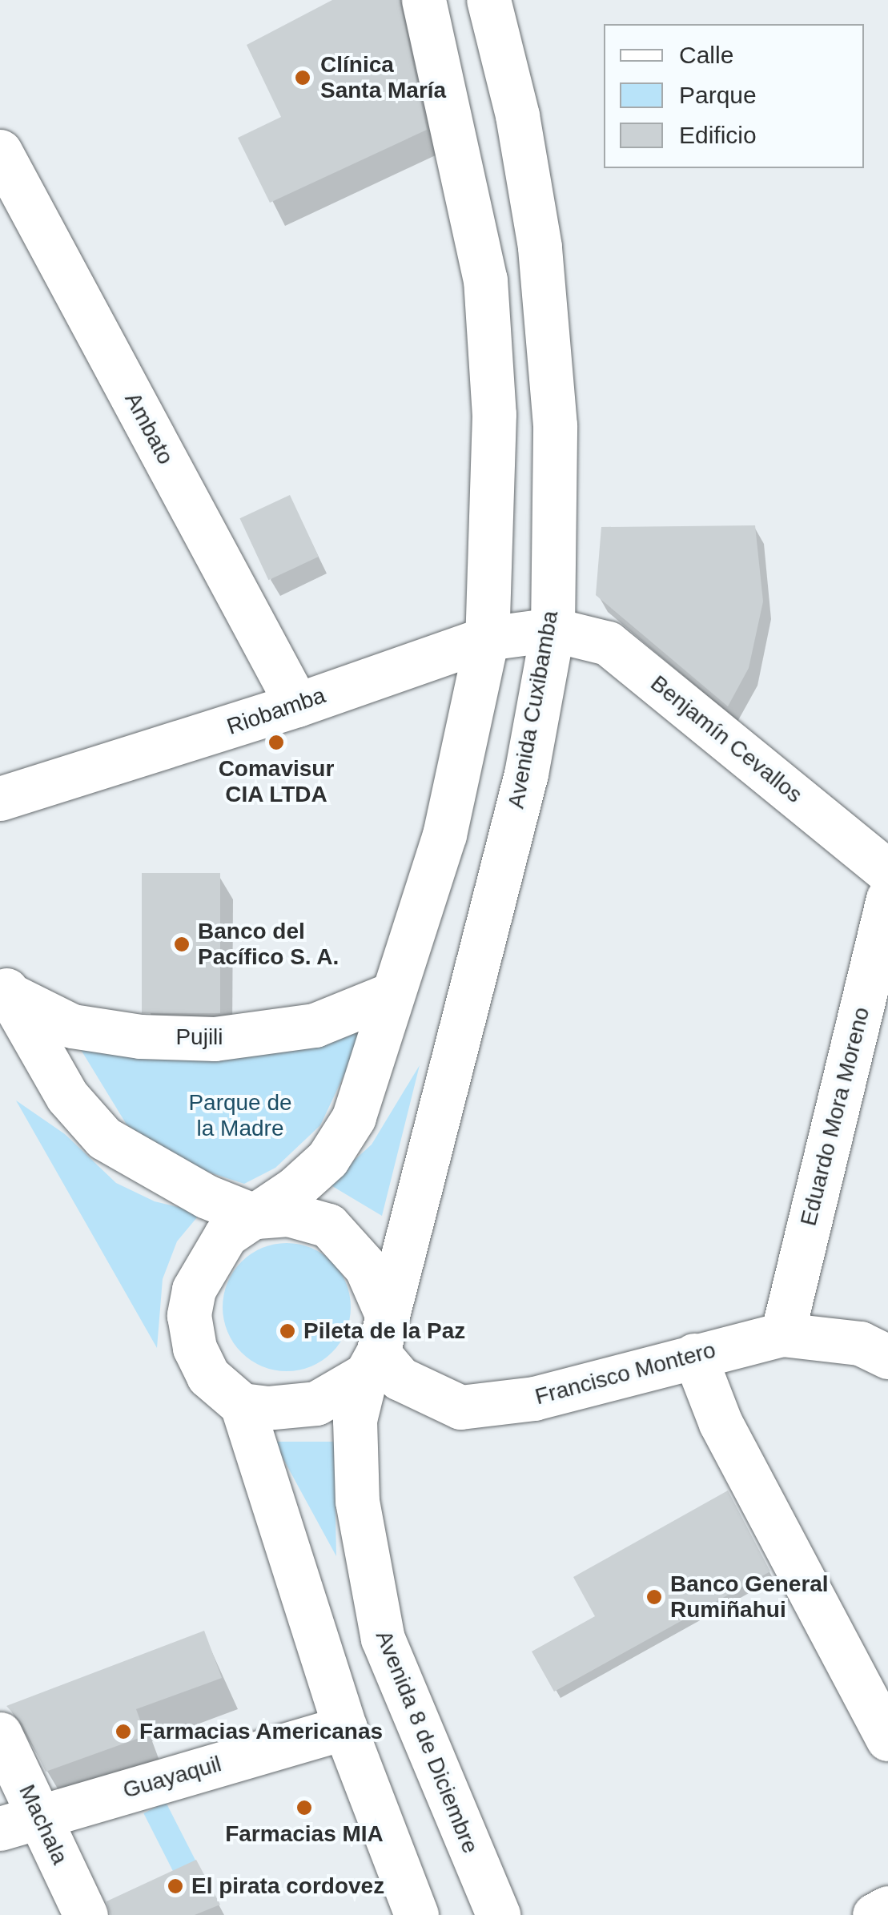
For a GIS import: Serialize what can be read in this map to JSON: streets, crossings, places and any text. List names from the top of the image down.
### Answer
{
  "streets": {
    "main road": [
      "Ambato",
      "Avenida Cuxibamba",
      "Riobamba",
      "Benjamín Cevallos",
      "Pujili",
      "Eduardo Mora Moreno",
      "Francisco Montero",
      "Avenida 8 de Diciembre",
      "Guayaquil",
      "Machala"
    ]
  },
  "crossings": [
    ["Ambato", "Riobamba"],
    ["Avenida Cuxibamba", "Riobamba"],
    ["Avenida Cuxibamba", "Benjamín Cevallos"],
    ["Avenida Cuxibamba", "Francisco Montero"],
    ["Avenida Cuxibamba", "Avenida 8 de Diciembre"],
    ["Riobamba", "Benjamín Cevallos"],
    ["Eduardo Mora Moreno", "Francisco Montero"],
    ["Francisco Montero", "Avenida 8 de Diciembre"],
    ["Guayaquil", "Machala"]
  ],
  "parks": ["Parque de la Madre"],
  "places": [
    "Clínica Santa María",
    "Comavisur CIA LTDA",
    "Banco del Pacífico S. A.",
    "Pileta de la Paz",
    "Banco General Rumiñahui",
    "Farmacias Americanas",
    "Farmacias MIA",
    "El pirata cordovez"
  ],
  "legend": ["Calle", "Parque", "Edificio"]
}
